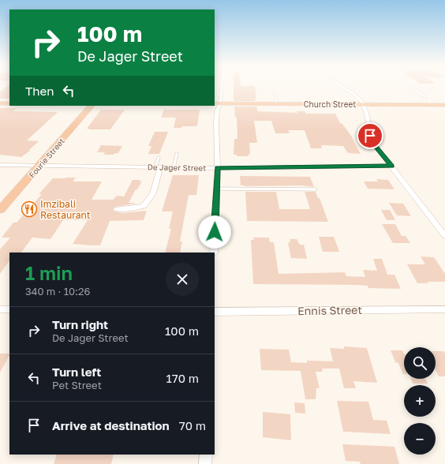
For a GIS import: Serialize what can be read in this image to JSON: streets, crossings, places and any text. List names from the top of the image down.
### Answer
{
  "streets": {
    "highway": ["Church Street", "Fourie Street"],
    "street": ["De Jager Street", "Ennis Street"]
  },
  "crossings": [
    ["Fourie Street", "De Jager Street"]
  ],
  "places": {
    "restaurant": ["Imzibali Restaurant"]
  },
  "page": {
    "turn": ["100 m", "De Jager Street"],
    "then": "Then",
    "heading": ["1 min", "340 m · 10:26"],
    "list": [
      {
        "name": "Turn right",
        "note": "De Jager Street",
        "value": "100 m"
      },
      {
        "name": "Turn left",
        "note": "Pet Street",
        "value": "170 m"
      },
      {
        "name": "Arrive at destination",
        "value": "70 m"
      }
    ],
    "map_buttons": ["+", "−"]
  }
}
